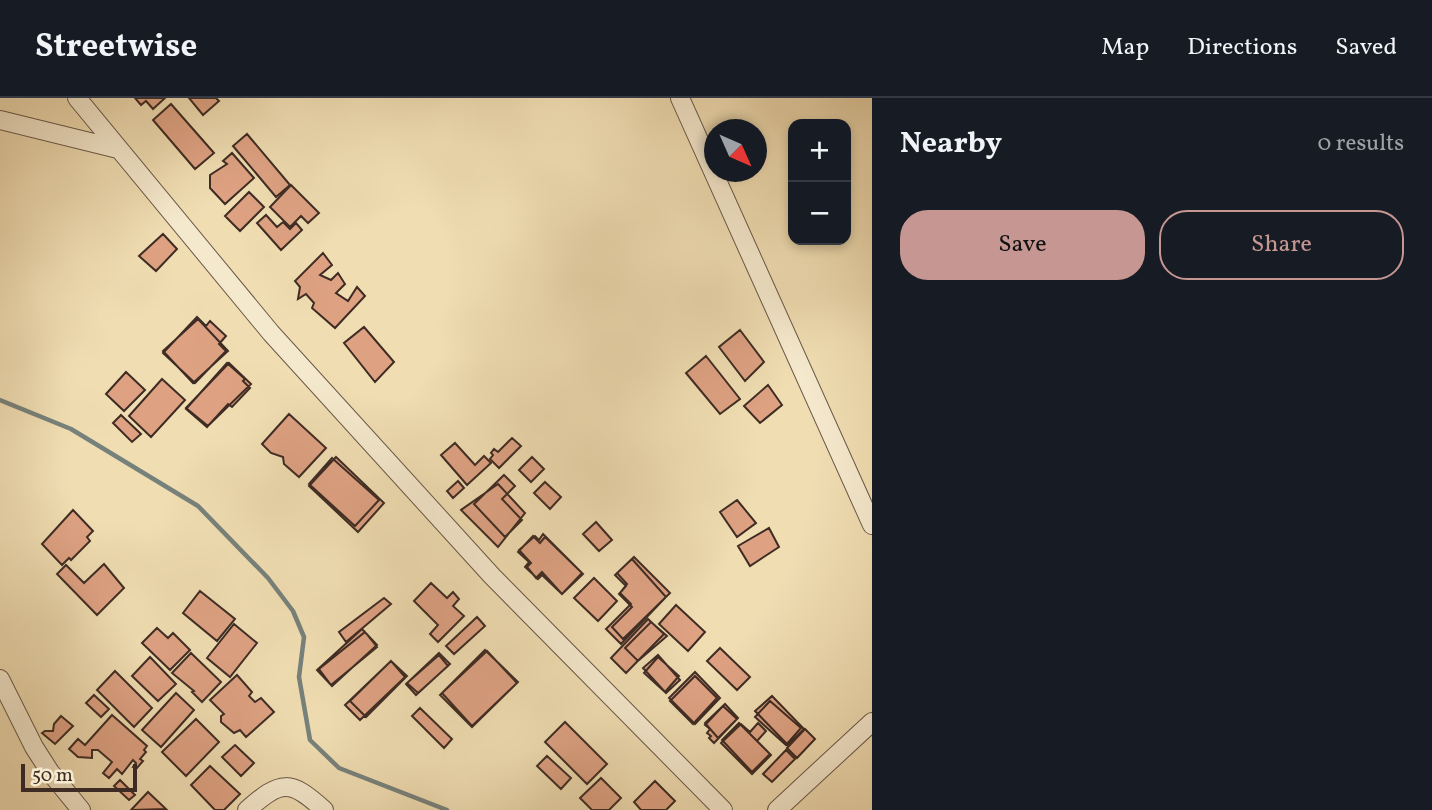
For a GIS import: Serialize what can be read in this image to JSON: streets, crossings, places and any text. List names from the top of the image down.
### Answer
{
  "scale_bar": "50 m",
  "north": "bottom right",
  "page": {
    "header": "Streetwise",
    "nav": ["Map", "Directions", "Saved"],
    "heading": ["Nearby", "0 results"],
    "map_buttons": ["+", "−"],
    "buttons": ["Save", "Share"],
    "scale": "50 m"
  }
}
